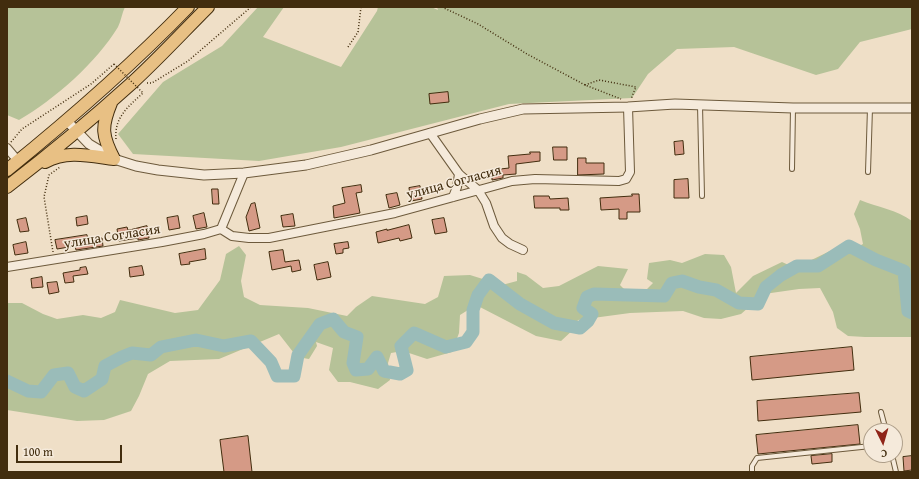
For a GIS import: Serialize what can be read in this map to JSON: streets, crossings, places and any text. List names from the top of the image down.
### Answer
{
  "streets": {
    "street": ["улица Согласия"]
  },
  "scale_bar": "100 m",
  "north": "bottom"
}
